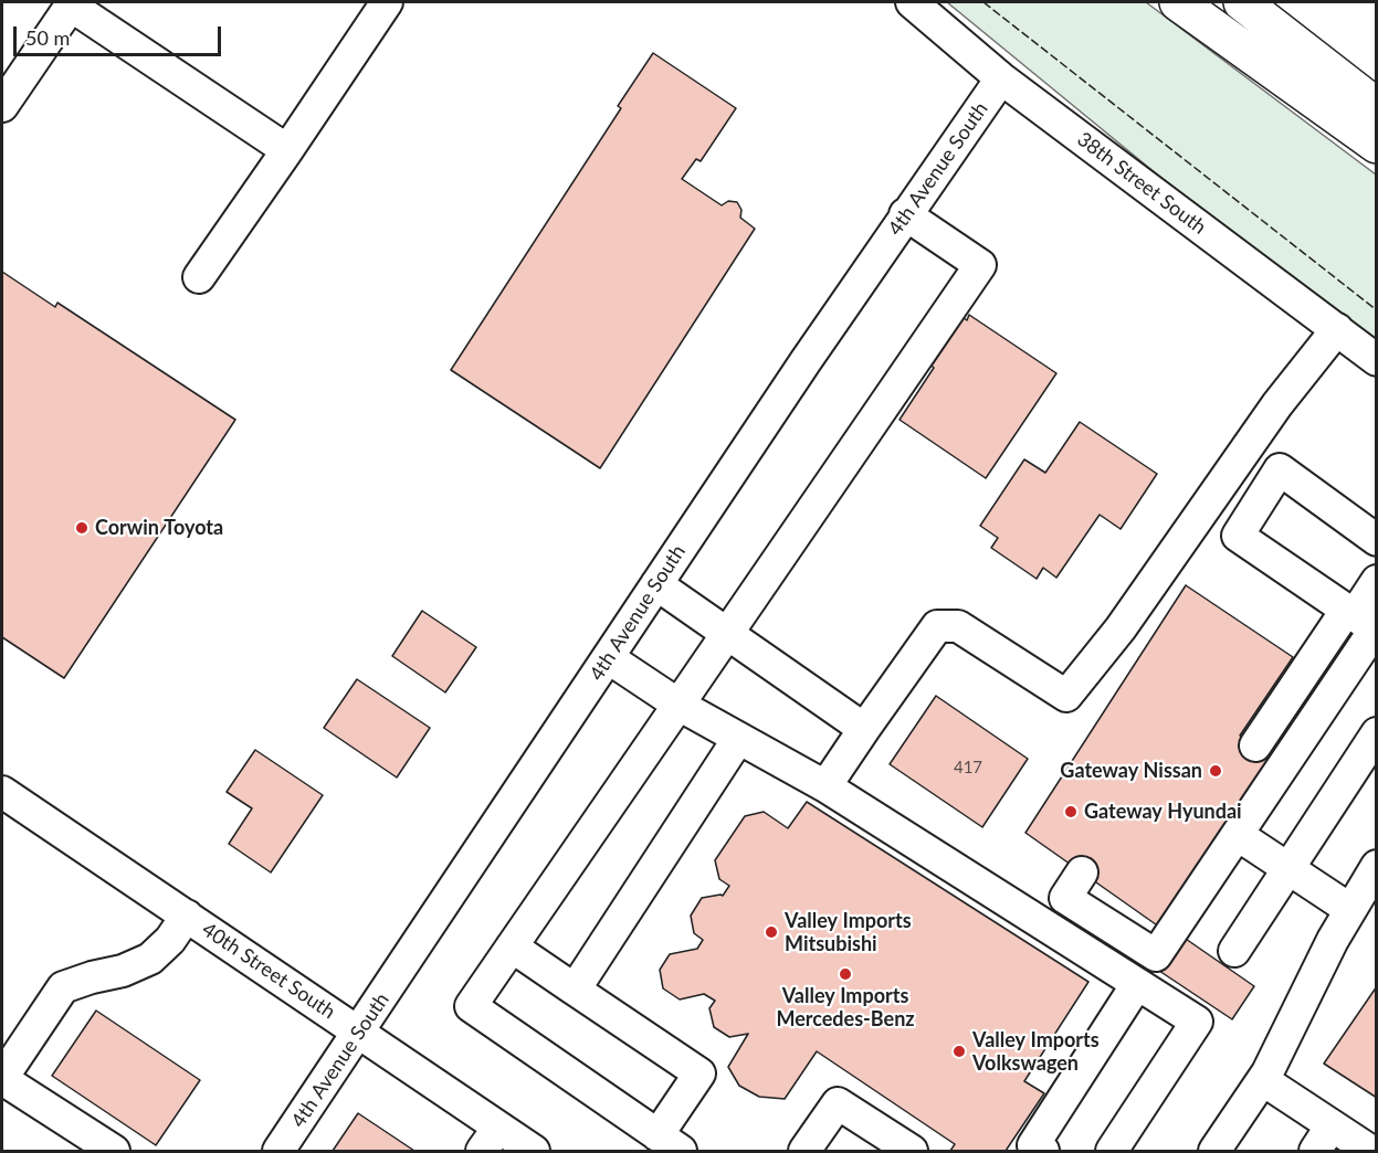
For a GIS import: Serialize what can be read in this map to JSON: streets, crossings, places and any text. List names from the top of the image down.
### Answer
{
  "streets": {
    "street": ["4th Avenue South", "38th Street South", "40th Street South"]
  },
  "crossings": [
    ["4th Avenue South", "38th Street South"],
    ["4th Avenue South", "40th Street South"]
  ],
  "places": [
    "Corwin Toyota",
    "Gateway Nissan",
    "Gateway Hyundai",
    "Valley Imports Mitsubishi",
    "Valley Imports Mercedes-Benz",
    "Valley Imports Volkswagen"
  ],
  "house_numbers": ["417"],
  "scale_bar": "50 m"
}
